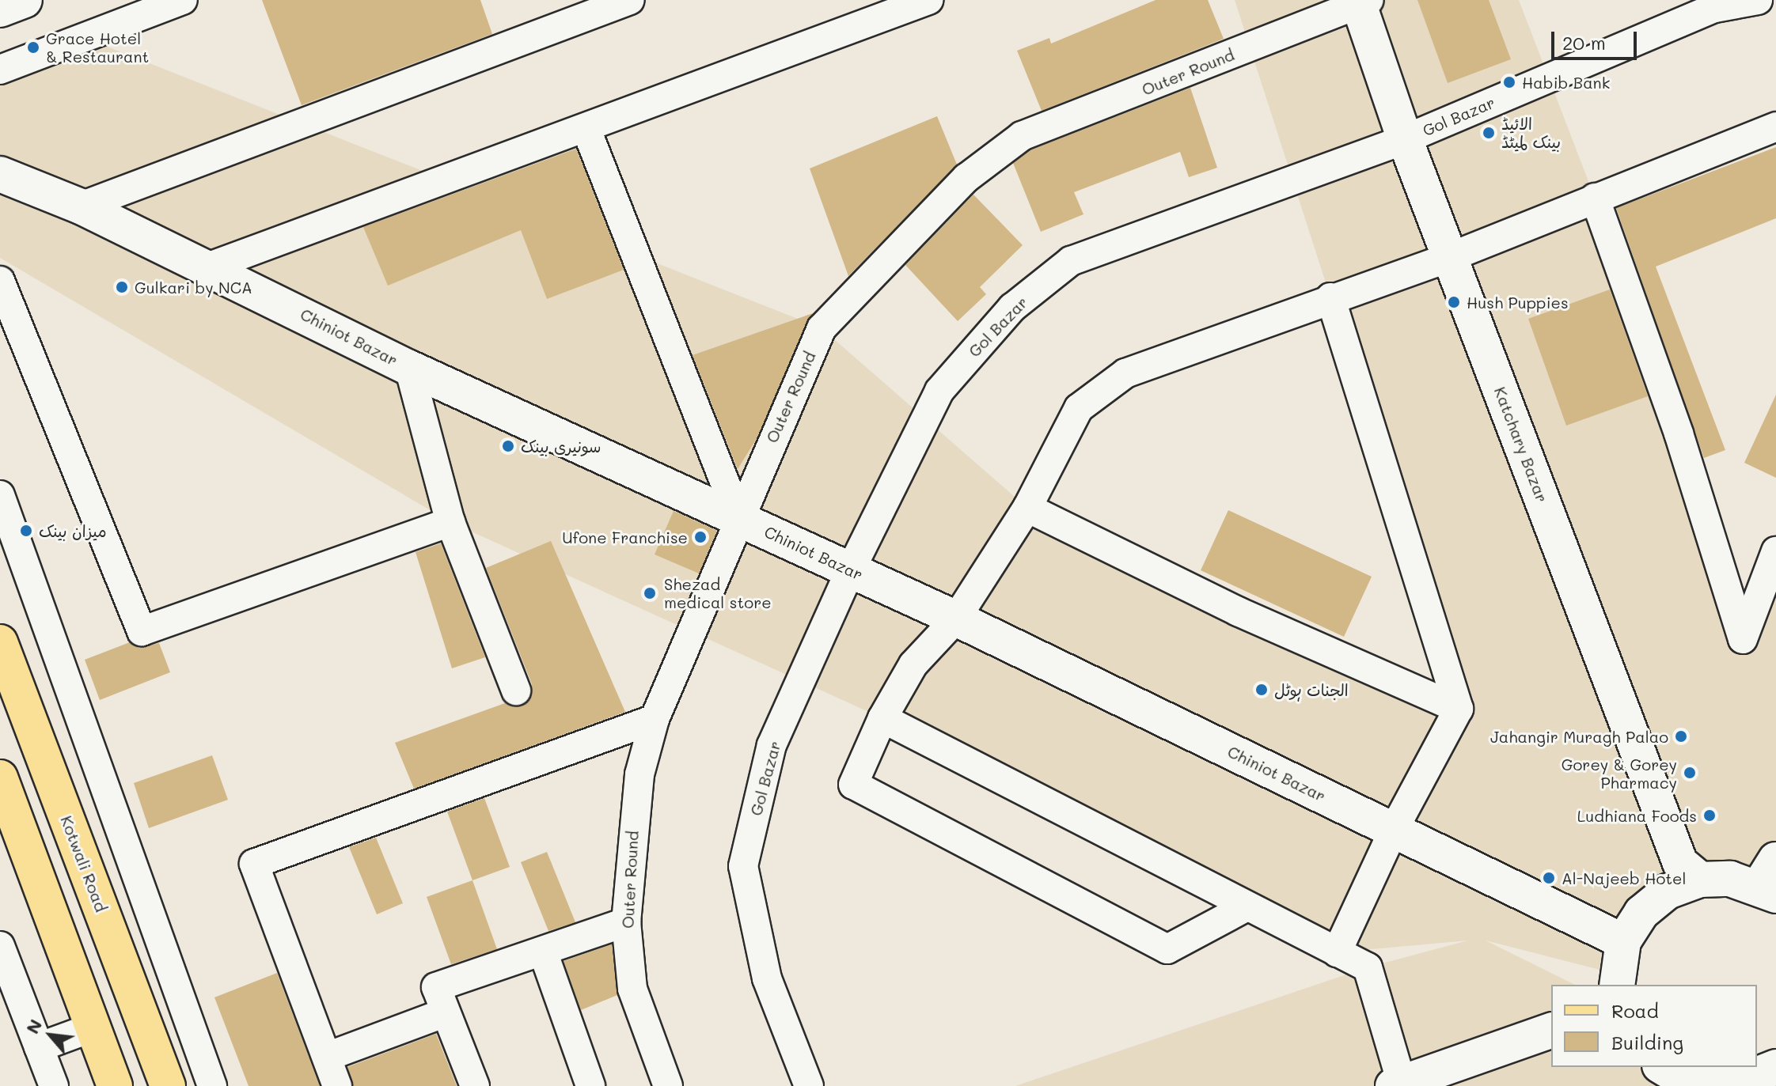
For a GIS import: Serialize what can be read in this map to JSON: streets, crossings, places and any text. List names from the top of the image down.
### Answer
{
  "streets": {
    "main road": ["Kotwali Road"],
    "street": [
      "Outer Round",
      "Gol Bazar",
      "Chiniot Bazar",
      "Katchary Bazar"
    ]
  },
  "crossings": [
    ["Outer Round", "Chiniot Bazar"],
    ["Outer Round", "Katchary Bazar"],
    ["Gol Bazar", "Chiniot Bazar"],
    ["Gol Bazar", "Katchary Bazar"]
  ],
  "places": [
    "Grace Hotel & Restaurant",
    "Habib Bank",
    "الائیڈ بینک لمیٹڈ",
    "Gulkari by NCA",
    "Hush Puppies",
    "سونیری بینک",
    "میزان بینک",
    "Ufone Franchise",
    "Shezad medical store",
    "الجنات ہوٹل",
    "Jahangir Muragh Palao",
    "Gorey & Gorey Pharmacy",
    "Ludhiana Foods",
    "Al-Najeeb Hotel"
  ],
  "legend": ["Road", "Building"],
  "scale_bar": "20 m",
  "north": "top left"
}
